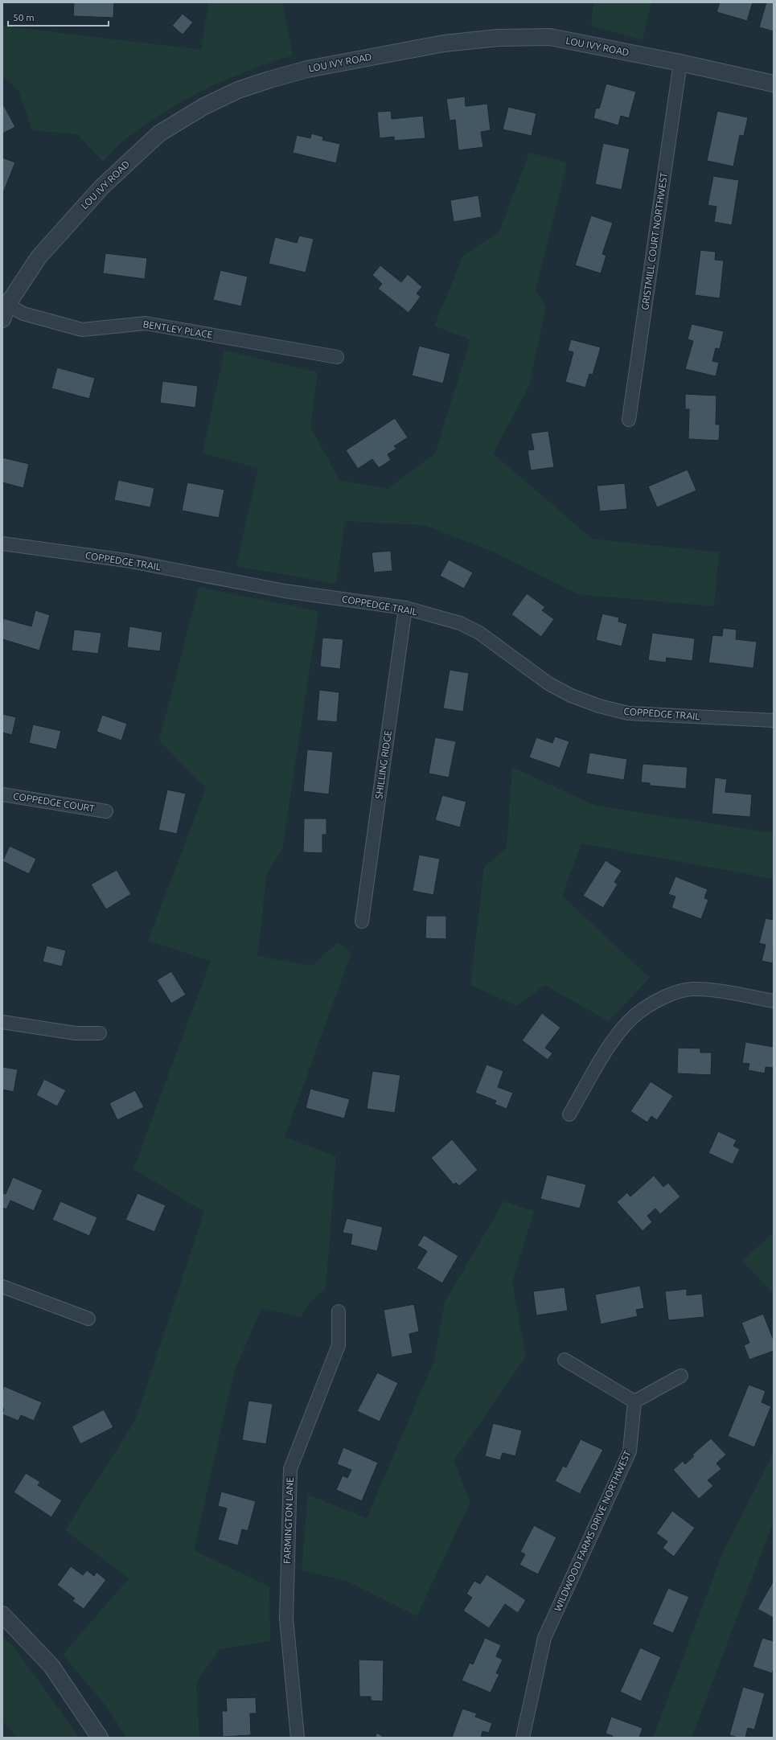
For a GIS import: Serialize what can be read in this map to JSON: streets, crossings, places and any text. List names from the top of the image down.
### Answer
{
  "streets": {
    "street": [
      "LOU IVY ROAD",
      "GRISTMILL COURT NORTHWEST",
      "BENTLEY PLACE",
      "COPPEDGE TRAIL",
      "SHILLING RIDGE",
      "COPPEDGE COURT",
      "FARMINGTON LANE",
      "WILDWOOD FARMS DRIVE NORTHWEST"
    ]
  },
  "crossings": [
    ["LOU IVY ROAD", "GRISTMILL COURT NORTHWEST"],
    ["LOU IVY ROAD", "BENTLEY PLACE"],
    ["COPPEDGE TRAIL", "SHILLING RIDGE"]
  ],
  "scale_bar": "50 m"
}
